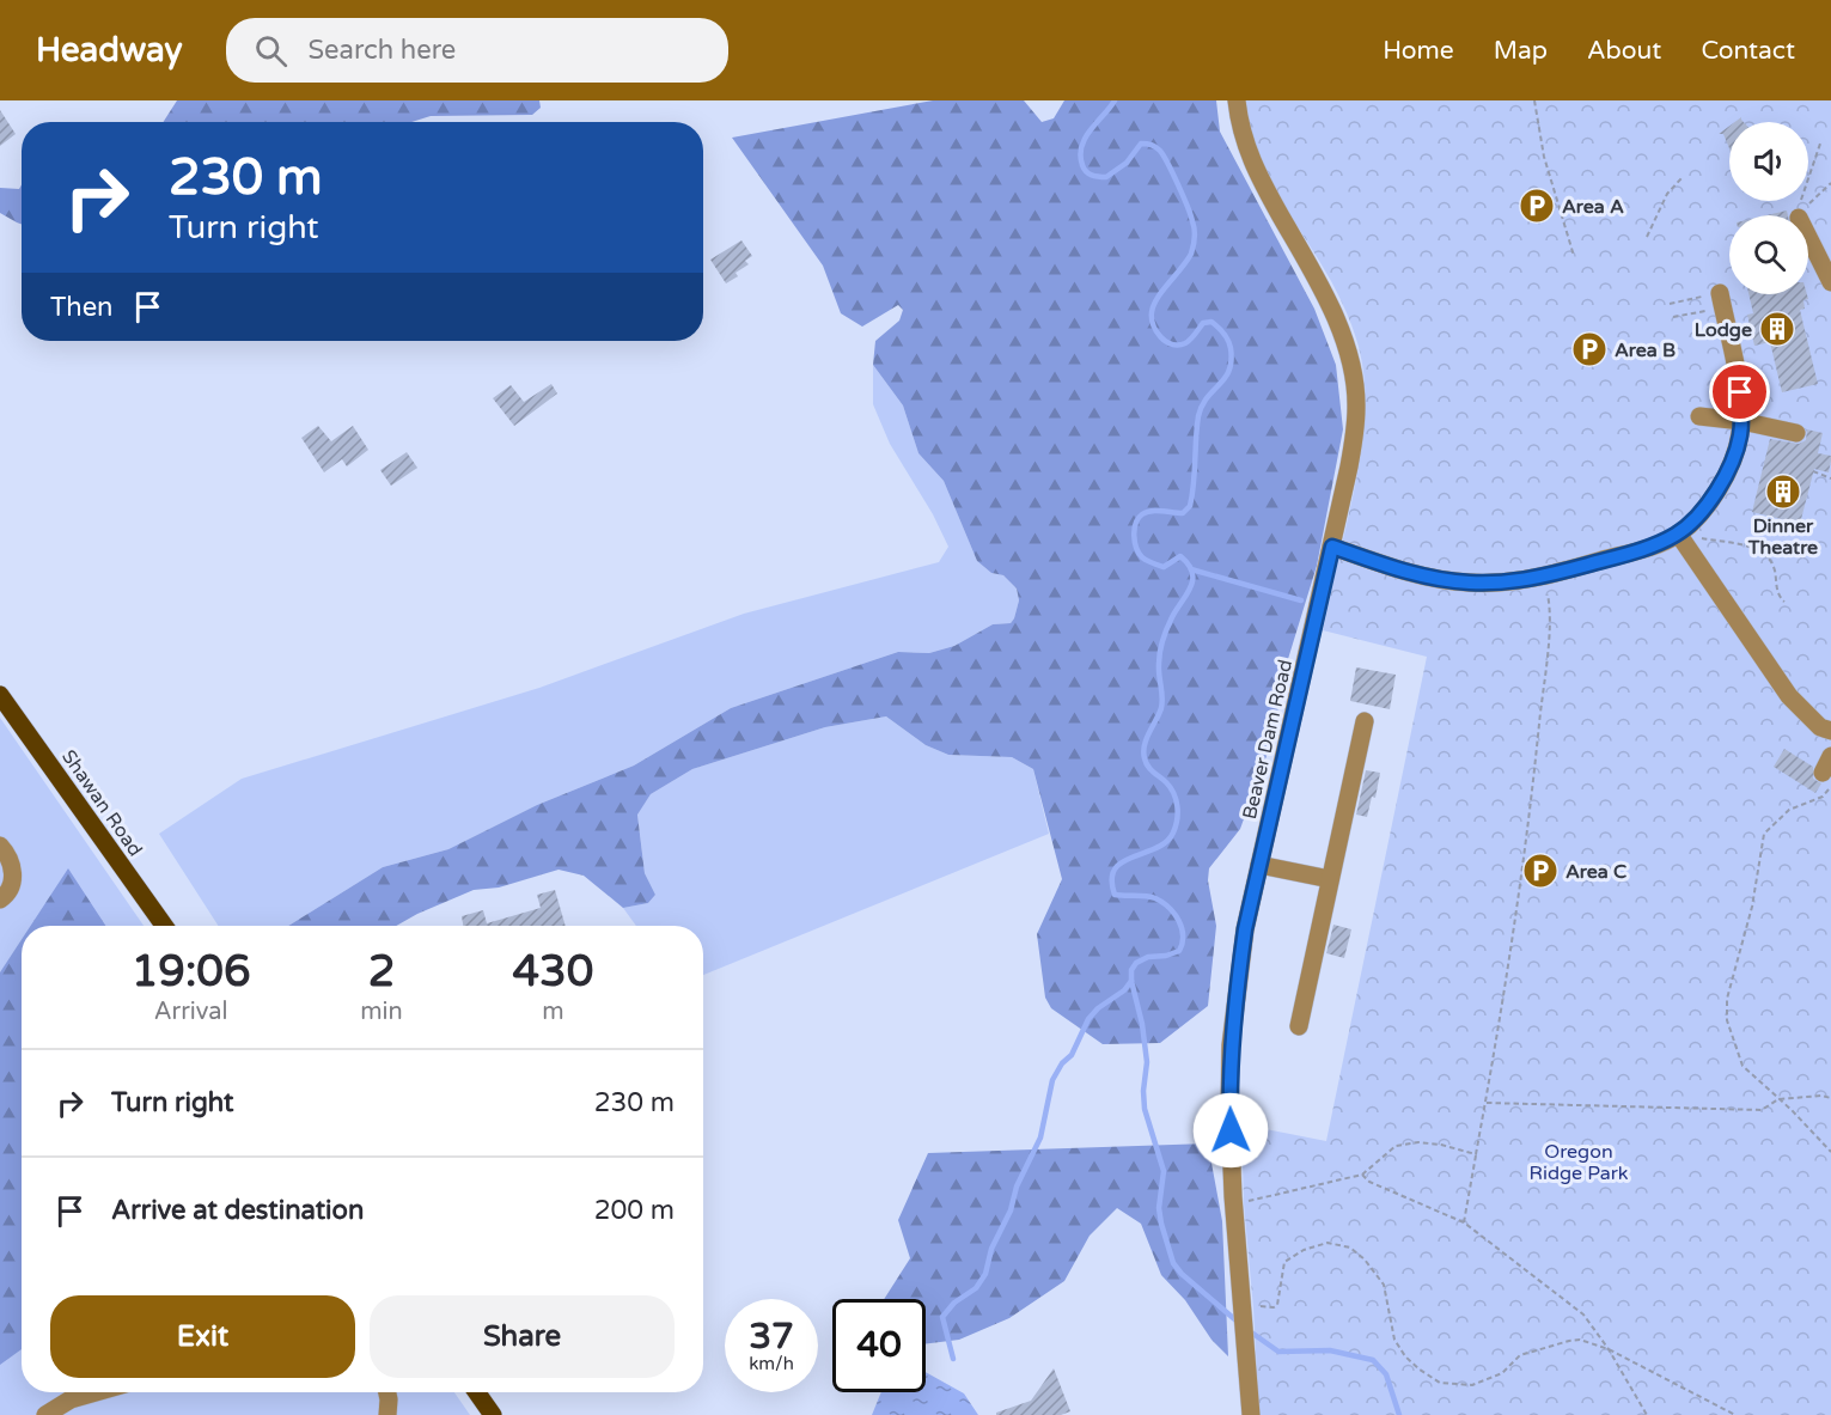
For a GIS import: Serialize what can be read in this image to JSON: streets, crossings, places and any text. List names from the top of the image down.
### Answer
{
  "streets": {
    "main road": ["Shawan Road"],
    "street": ["Beaver Dam Road"]
  },
  "parks": ["Oregon Ridge Park"],
  "places": {
    "parking": ["Area A", "Area B", "Area C"],
    "building": ["Lodge", "Dinner Theatre"]
  },
  "page": {
    "header": "Headway",
    "search": "Search here",
    "nav": [
      "Home",
      "Map",
      "About",
      "Contact"
    ],
    "turn": ["230 m", "Turn right"],
    "then": "Then",
    "eta": [
      "19:06",
      "Arrival",
      "2",
      "min",
      "430",
      "m"
    ],
    "list": [
      {
        "name": "Turn right",
        "value": "230 m"
      },
      {
        "name": "Arrive at destination",
        "value": "200 m"
      }
    ],
    "buttons": ["Exit", "Share"],
    "speed": "37 km/h",
    "limit": "40"
  }
}
